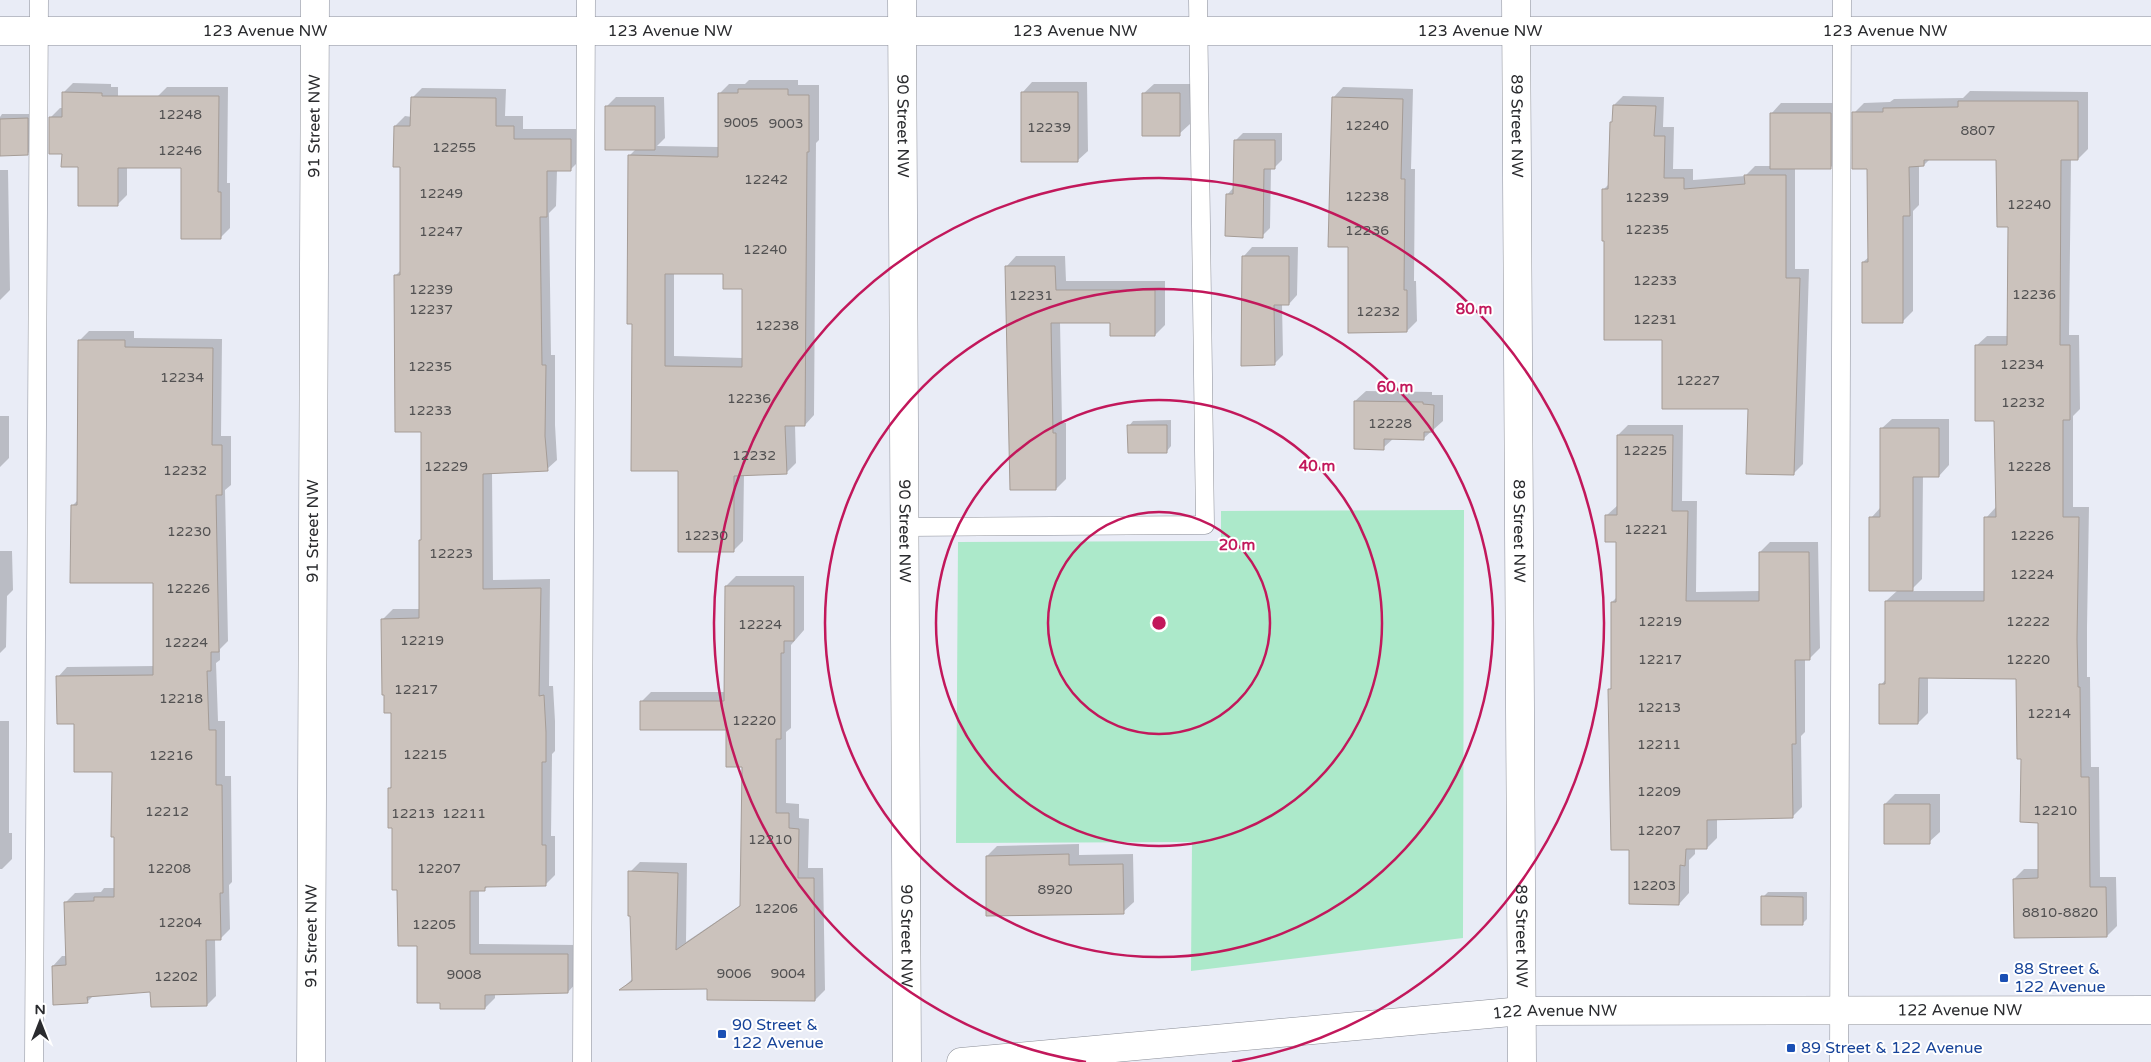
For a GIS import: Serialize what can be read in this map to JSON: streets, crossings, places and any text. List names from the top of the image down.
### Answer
{
  "streets": {
    "street": [
      "123 Avenue NW",
      "91 Street NW",
      "90 Street NW",
      "89 Street NW",
      "122 Avenue NW"
    ]
  },
  "crossings": [
    ["123 Avenue NW", "91 Street NW"],
    ["123 Avenue NW", "90 Street NW"],
    ["123 Avenue NW", "89 Street NW"],
    ["89 Street NW", "122 Avenue NW"]
  ],
  "places": {
    "transit": ["88 Street & 122 Avenue", "90 Street & 122 Avenue", "89 Street & 122 Avenue"]
  },
  "house_numbers": [
    "12248",
    "9005",
    "9003",
    "12240",
    "12239",
    "8807",
    "12255",
    "12246",
    "12242",
    "12249",
    "12238",
    "12239",
    "12240",
    "12235",
    "12236",
    "12247",
    "12240",
    "12233",
    "12239",
    "12236",
    "12231",
    "12237",
    "12232",
    "12231",
    "12238",
    "12234",
    "12235",
    "12234",
    "12227",
    "12236",
    "12232",
    "12233",
    "12228",
    "12225",
    "12232",
    "12229",
    "12228",
    "12232",
    "12221",
    "12230",
    "12230",
    "12226",
    "12223",
    "12224",
    "12226",
    "12219",
    "12222",
    "12224",
    "12219",
    "12224",
    "12217",
    "12220",
    "12217",
    "12218",
    "12213",
    "12214",
    "12220",
    "12211",
    "12215",
    "12216",
    "12209",
    "12210",
    "12212",
    "12213",
    "12211",
    "12207",
    "12210",
    "12208",
    "12207",
    "12203",
    "8920",
    "12206",
    "8810-8820",
    "12204",
    "12205",
    "9006",
    "9004",
    "9008",
    "12202"
  ],
  "north": "top",
  "rings": [
    "80 m",
    "60 m",
    "40 m",
    "20 m"
  ]
}
